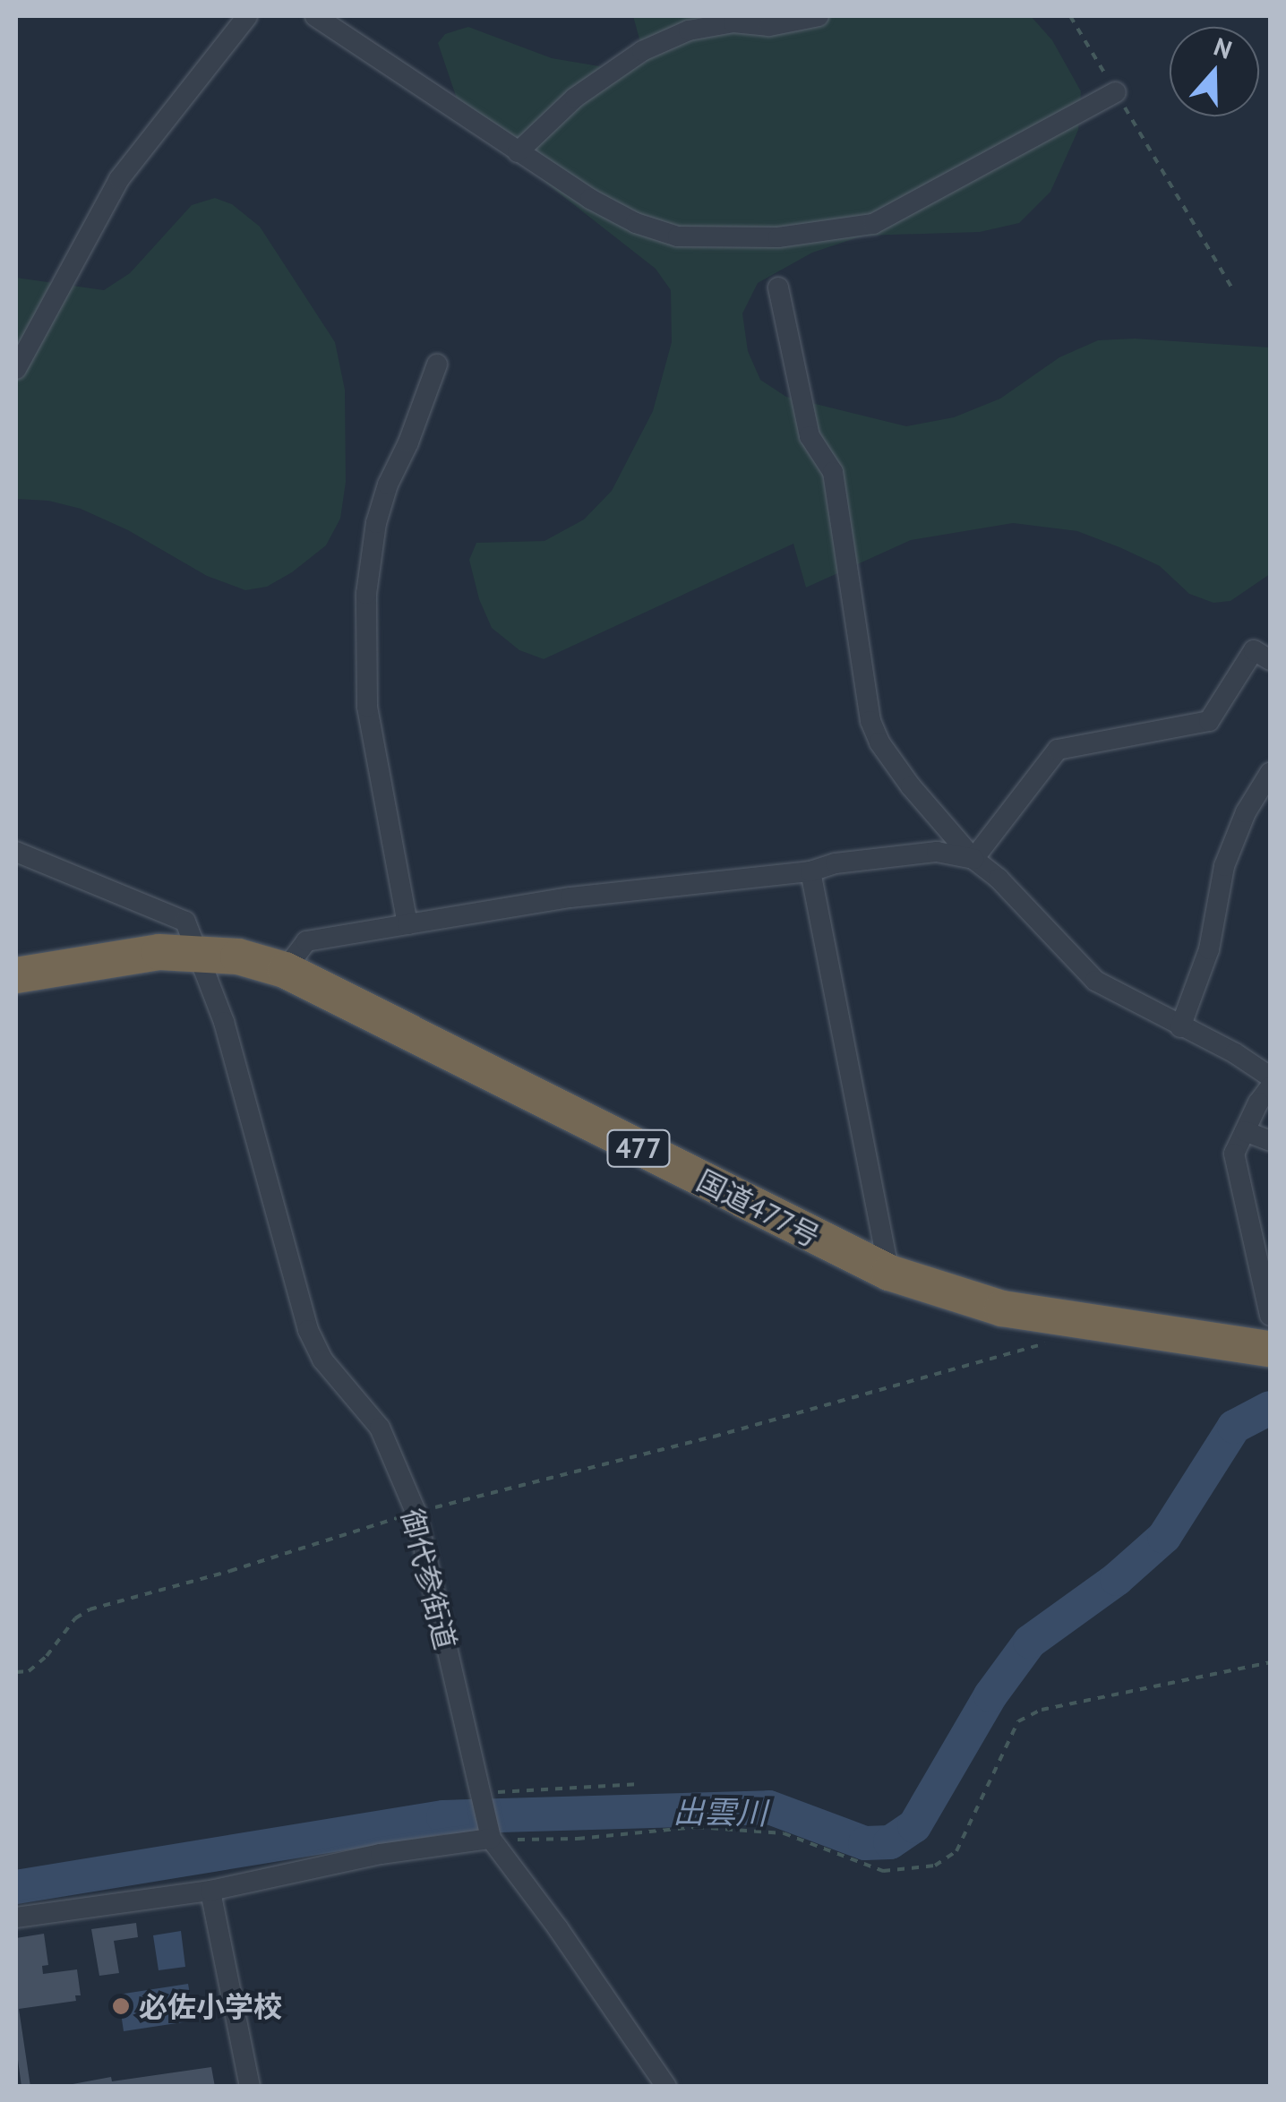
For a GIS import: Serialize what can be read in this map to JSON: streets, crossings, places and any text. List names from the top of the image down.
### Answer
{
  "streets": {
    "highway": ["477", "国道477号"],
    "street": ["御代参街道"]
  },
  "crossings": [
    ["国道477号", "御代参街道"]
  ],
  "water": ["出雲川"],
  "places": ["必佐小学校"],
  "north": "top"
}
